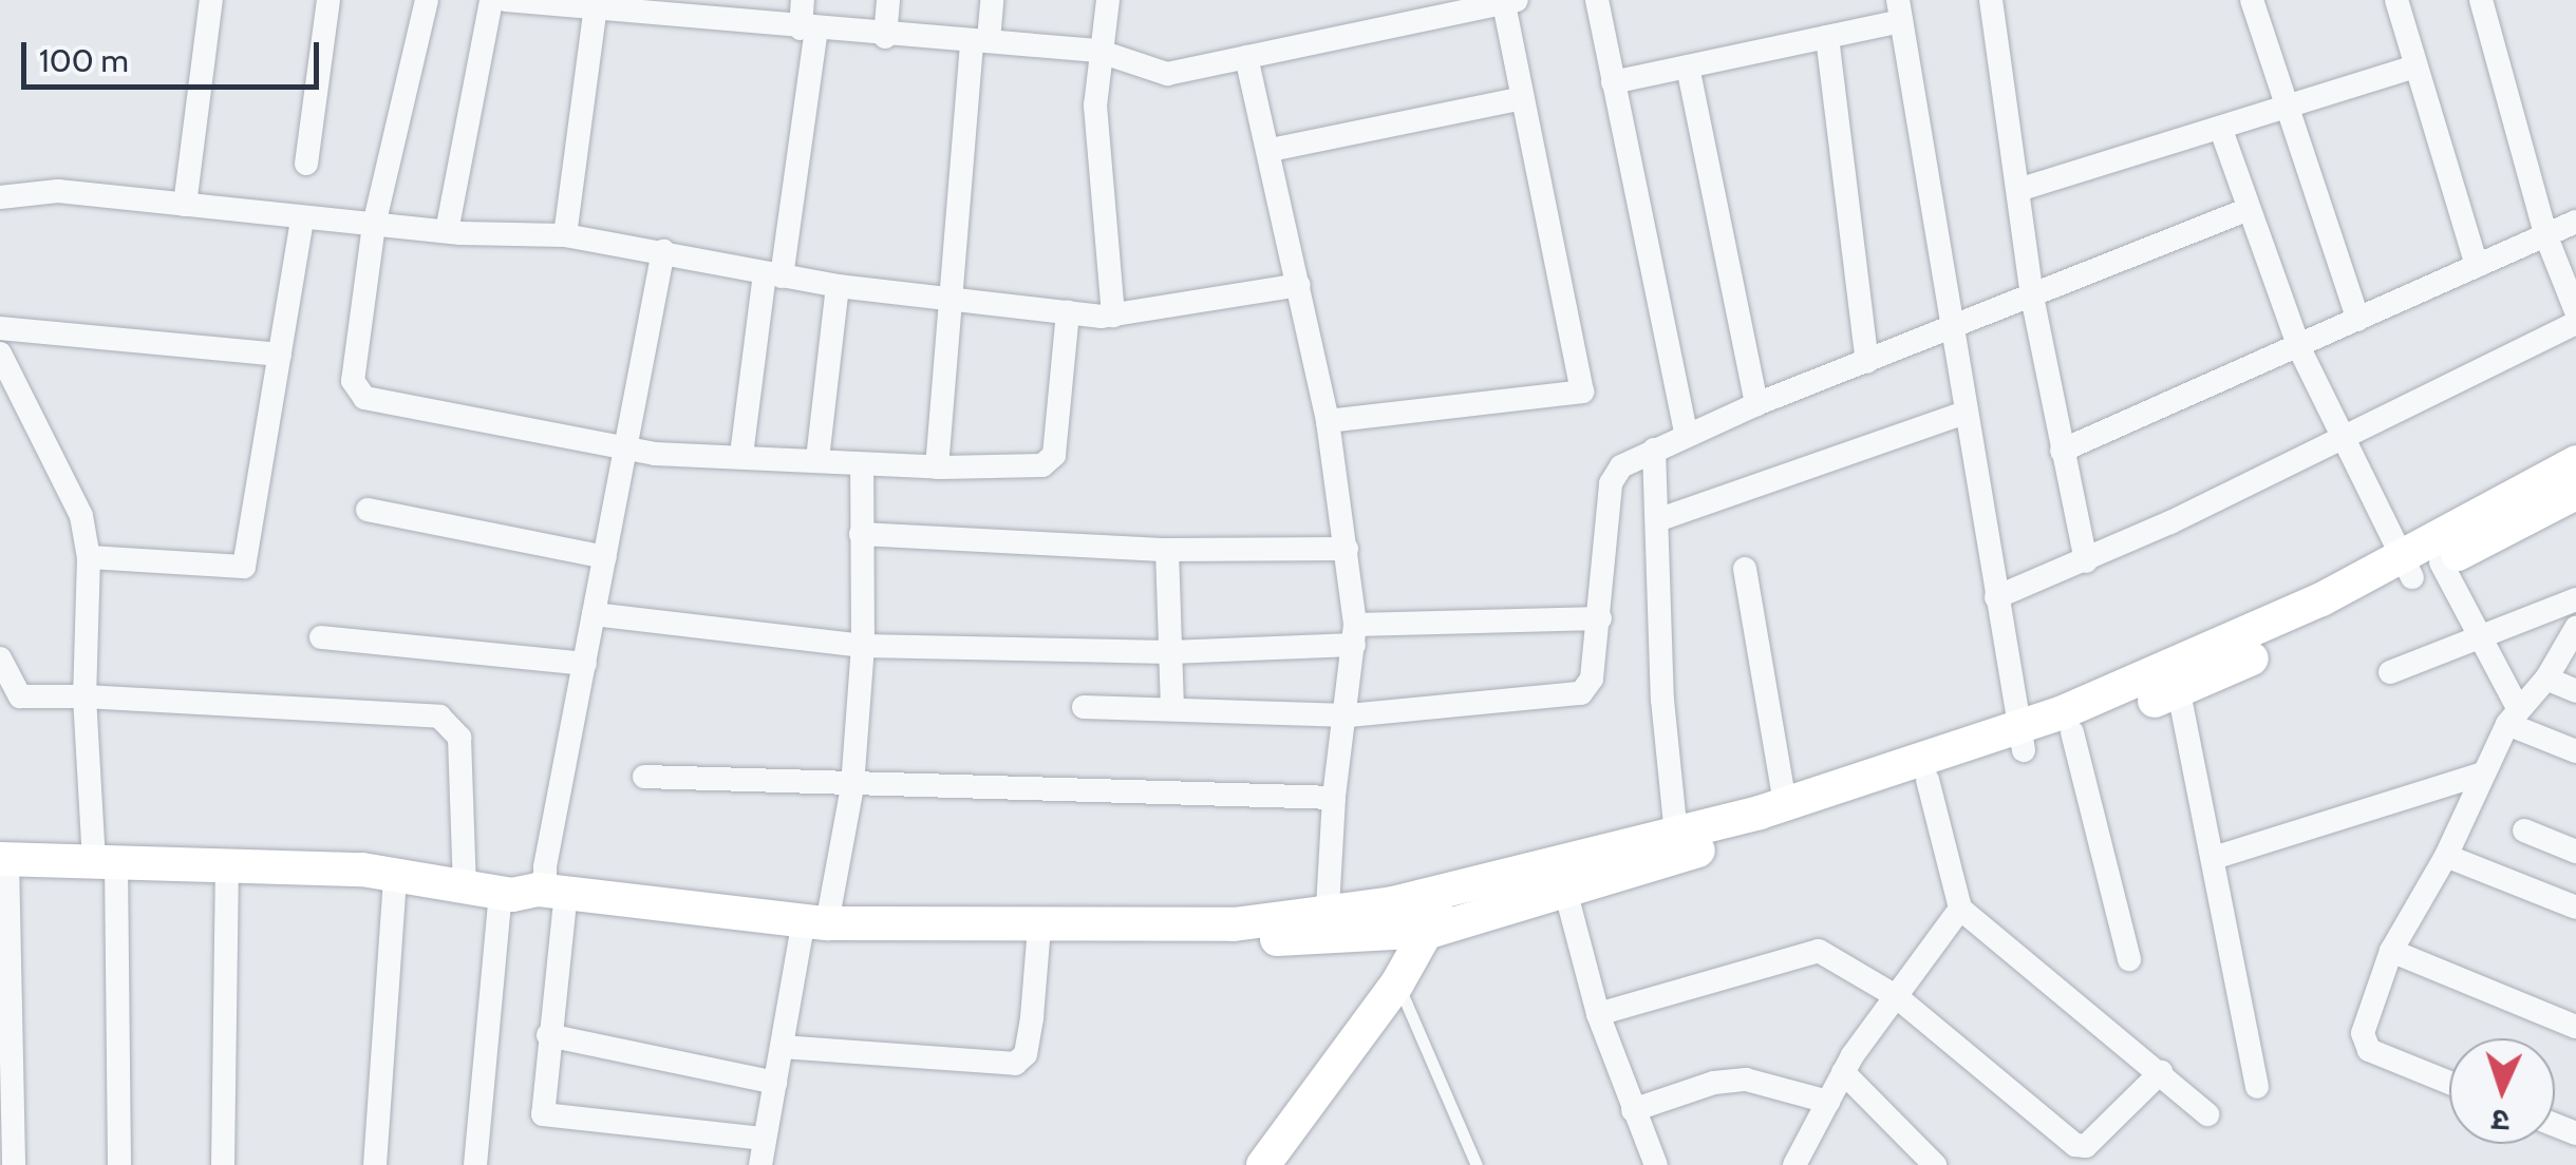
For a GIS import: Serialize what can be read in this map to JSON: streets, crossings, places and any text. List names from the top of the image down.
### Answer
{
  "scale_bar": "100 m",
  "north": "bottom"
}
